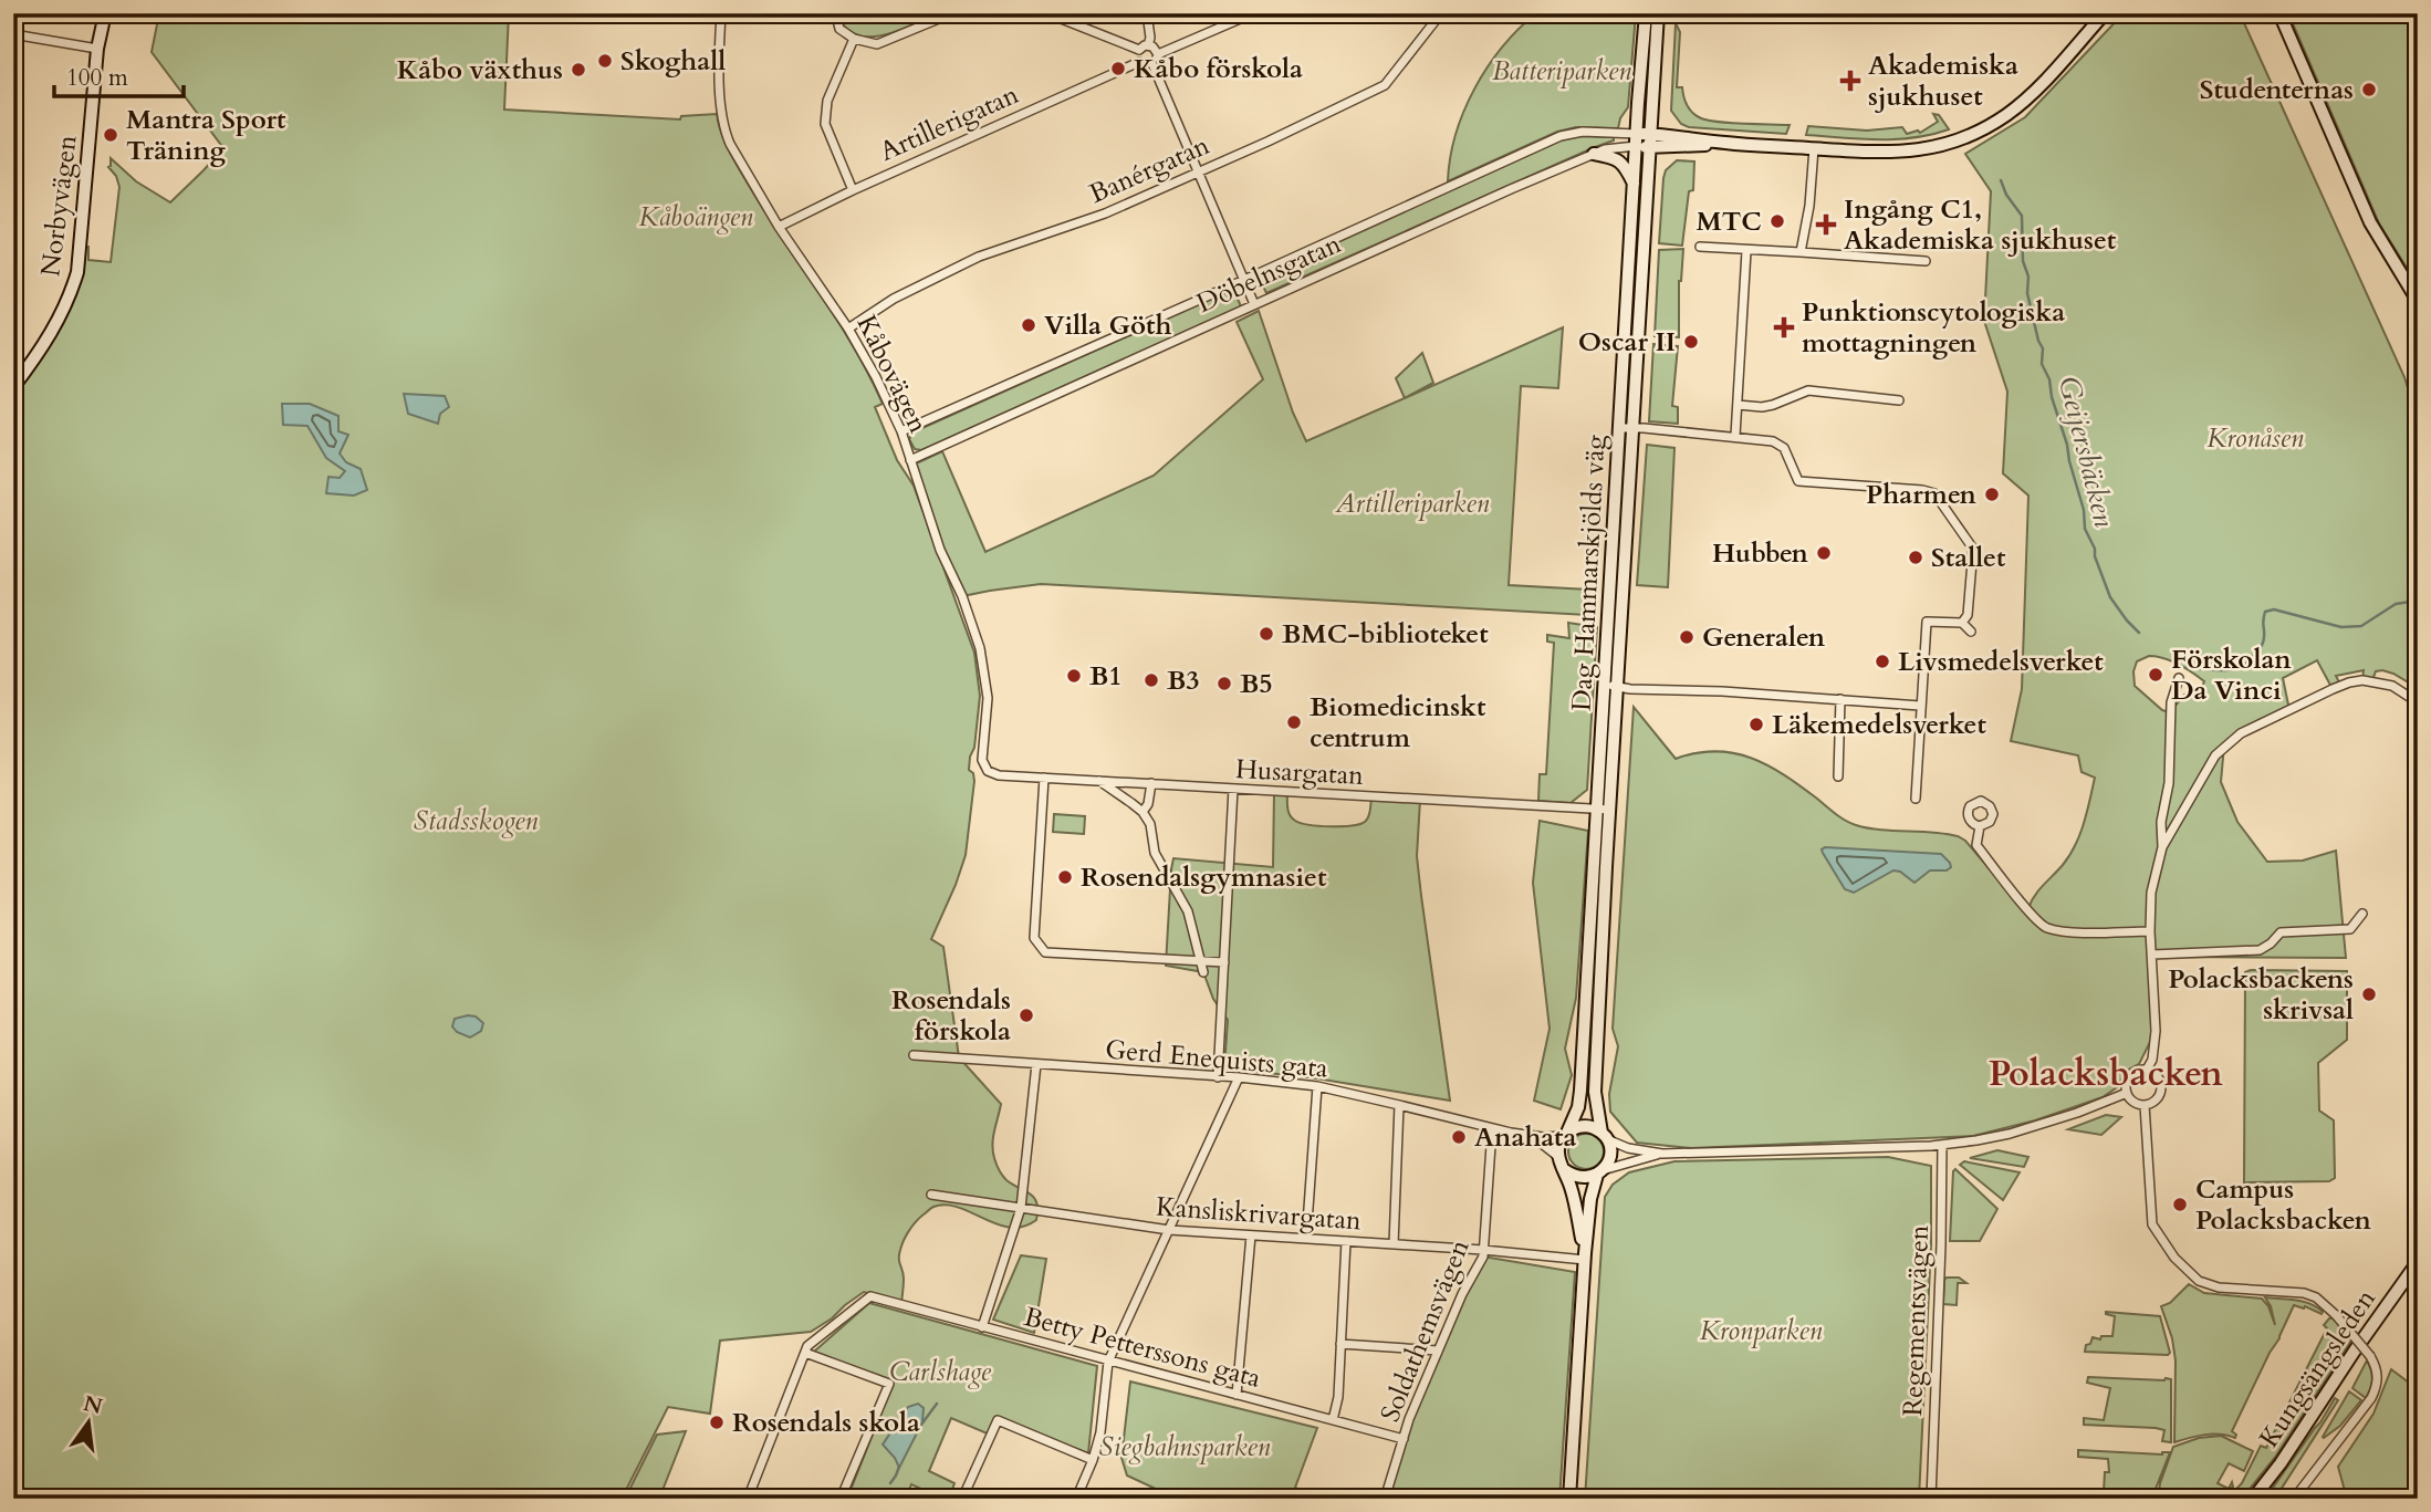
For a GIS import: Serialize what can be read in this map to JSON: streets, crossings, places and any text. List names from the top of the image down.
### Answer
{
  "streets": {
    "main road": ["Norbyvägen", "Dag Hammarskjölds väg", "Kungsängsleden"],
    "street": [
      "Artillerigatan",
      "Banérgatan",
      "Döbelnsgatan",
      "Kåbovägen",
      "Husargatan",
      "Gerd Enequists gata",
      "Kansliskrivargatan",
      "Regementsvägen",
      "Soldathemsvägen",
      "Betty Petterssons gata"
    ]
  },
  "crossings": [
    ["Artillerigatan", "Kåbovägen"],
    ["Banérgatan", "Kåbovägen"],
    ["Döbelnsgatan", "Kåbovägen"],
    ["Döbelnsgatan", "Dag Hammarskjölds väg"],
    ["Kåbovägen", "Husargatan"],
    ["Dag Hammarskjölds väg", "Husargatan"],
    ["Dag Hammarskjölds väg", "Gerd Enequists gata"],
    ["Gerd Enequists gata", "Soldathemsvägen"],
    ["Kansliskrivargatan", "Soldathemsvägen"],
    ["Soldathemsvägen", "Betty Petterssons gata"]
  ],
  "districts": ["Polacksbacken"],
  "water": ["Geijersbäcken"],
  "parks": [
    "Batteriparken",
    "Kåboängen",
    "Kronåsen",
    "Artilleriparken",
    "Stadsskogen",
    "Kronparken",
    "Carlshage",
    "Siegbahnsparken"
  ],
  "places": {
    "other": [
      "Skoghall",
      "Kåbo förskola",
      "Kåbo växthus",
      "Studenternas",
      "Mantra Sport Träning",
      "MTC",
      "Villa Göth",
      "Oscar II",
      "Pharmen",
      "Hubben",
      "Stallet",
      "BMC-biblioteket",
      "Generalen",
      "Livsmedelsverket",
      "Förskolan Da Vinci",
      "B1",
      "B3",
      "B5",
      "Biomedicinskt centrum",
      "Läkemedelsverket",
      "Rosendalsgymnasiet",
      "Polacksbackens skrivsal",
      "Rosendals förskola",
      "Anahata",
      "Campus Polacksbacken",
      "Rosendals skola"
    ],
    "health": ["Akademiska sjukhuset", "Ingång C1, Akademiska sjukhuset", "Punktionscytologiska mottagningen"]
  },
  "scale_bar": "100 m",
  "north": "top"
}
